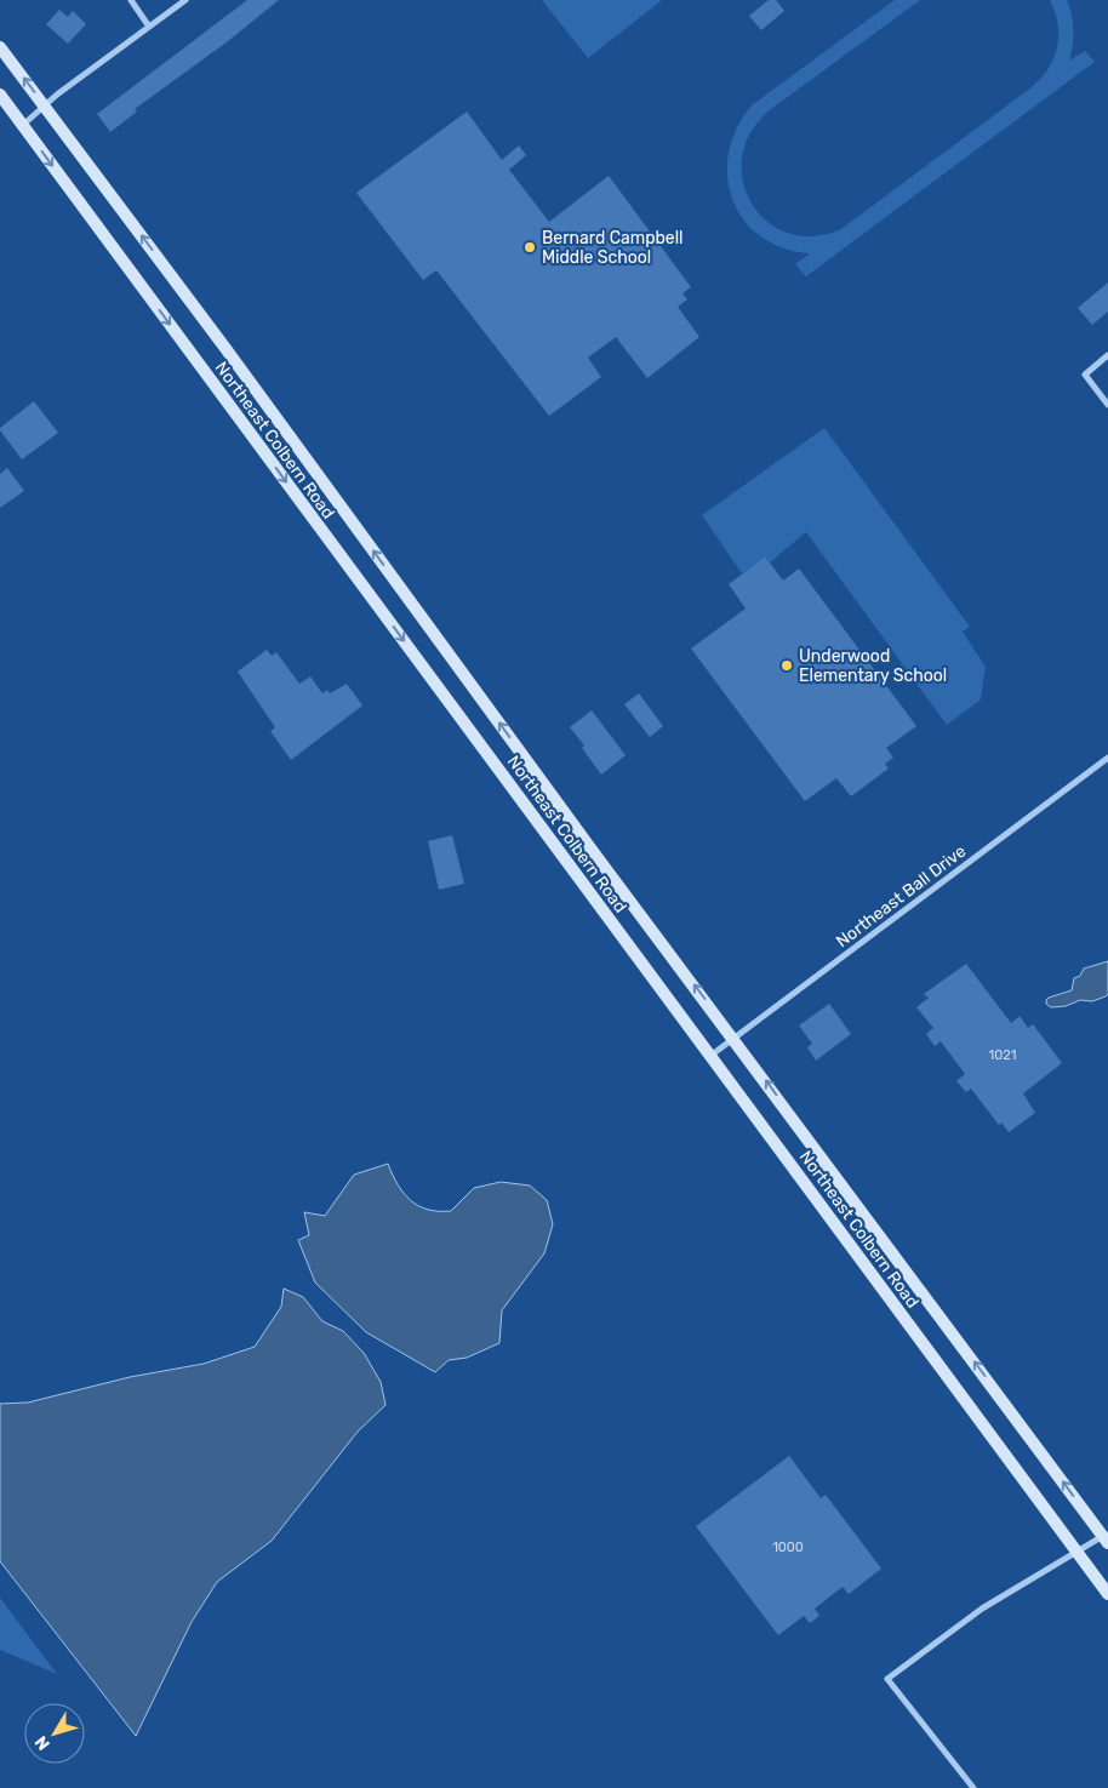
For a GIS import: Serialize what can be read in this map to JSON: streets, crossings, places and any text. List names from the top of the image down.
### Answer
{
  "streets": {
    "main road": ["Northeast Colbern Road"],
    "street": ["Northeast Ball Drive"]
  },
  "crossings": [
    ["Northeast Colbern Road", "Northeast Ball Drive"]
  ],
  "places": ["Bernard Campbell Middle School", "Underwood Elementary School"],
  "house_numbers": ["1021", "1000"],
  "north": "bottom left"
}
